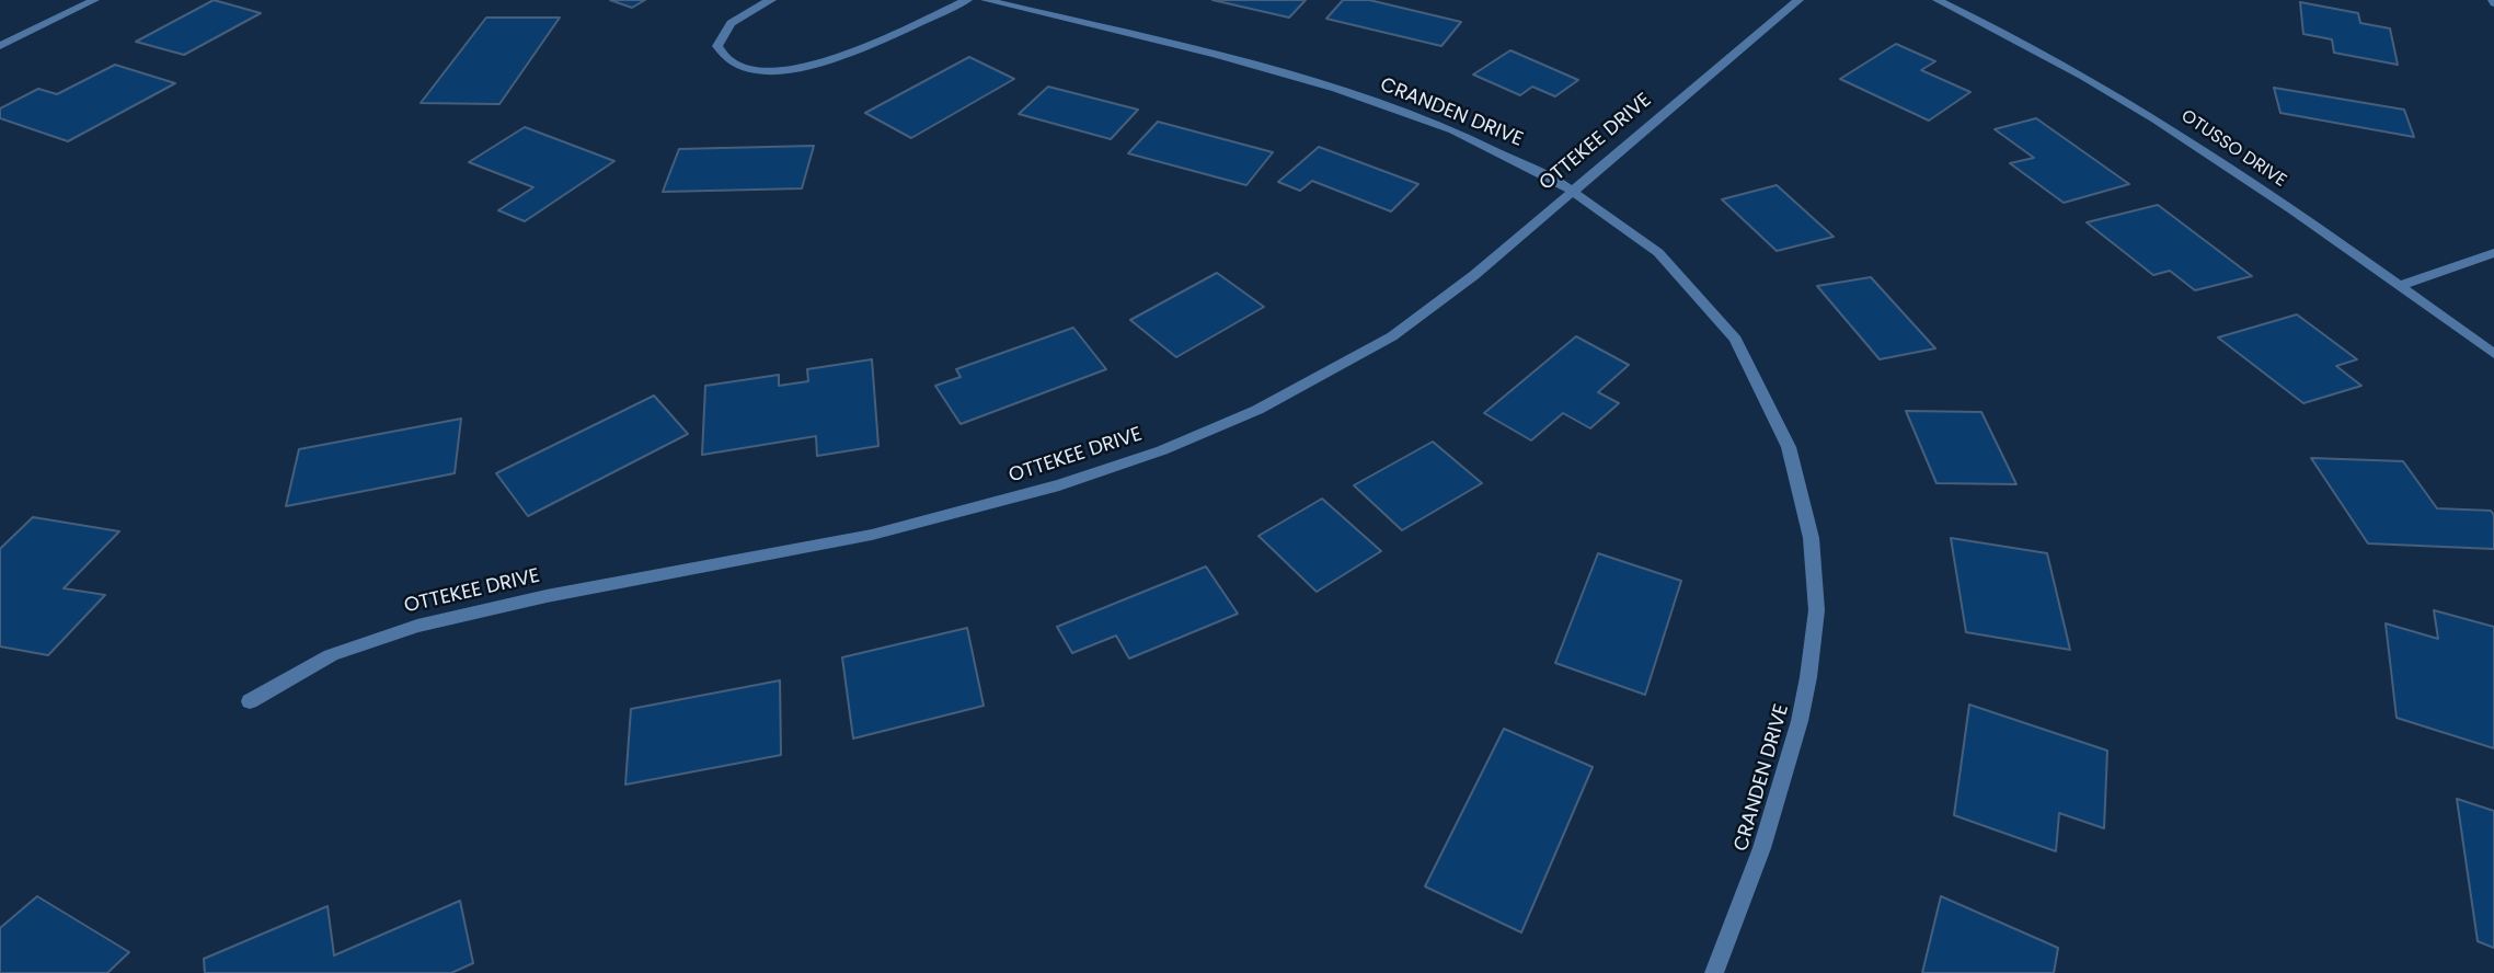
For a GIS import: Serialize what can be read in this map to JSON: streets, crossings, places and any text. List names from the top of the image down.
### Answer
{
  "streets": {
    "street": ["CRANDEN DRIVE", "OTTEKEE DRIVE", "OTUSSO DRIVE"]
  },
  "crossings": [
    ["CRANDEN DRIVE", "OTTEKEE DRIVE"]
  ]
}
